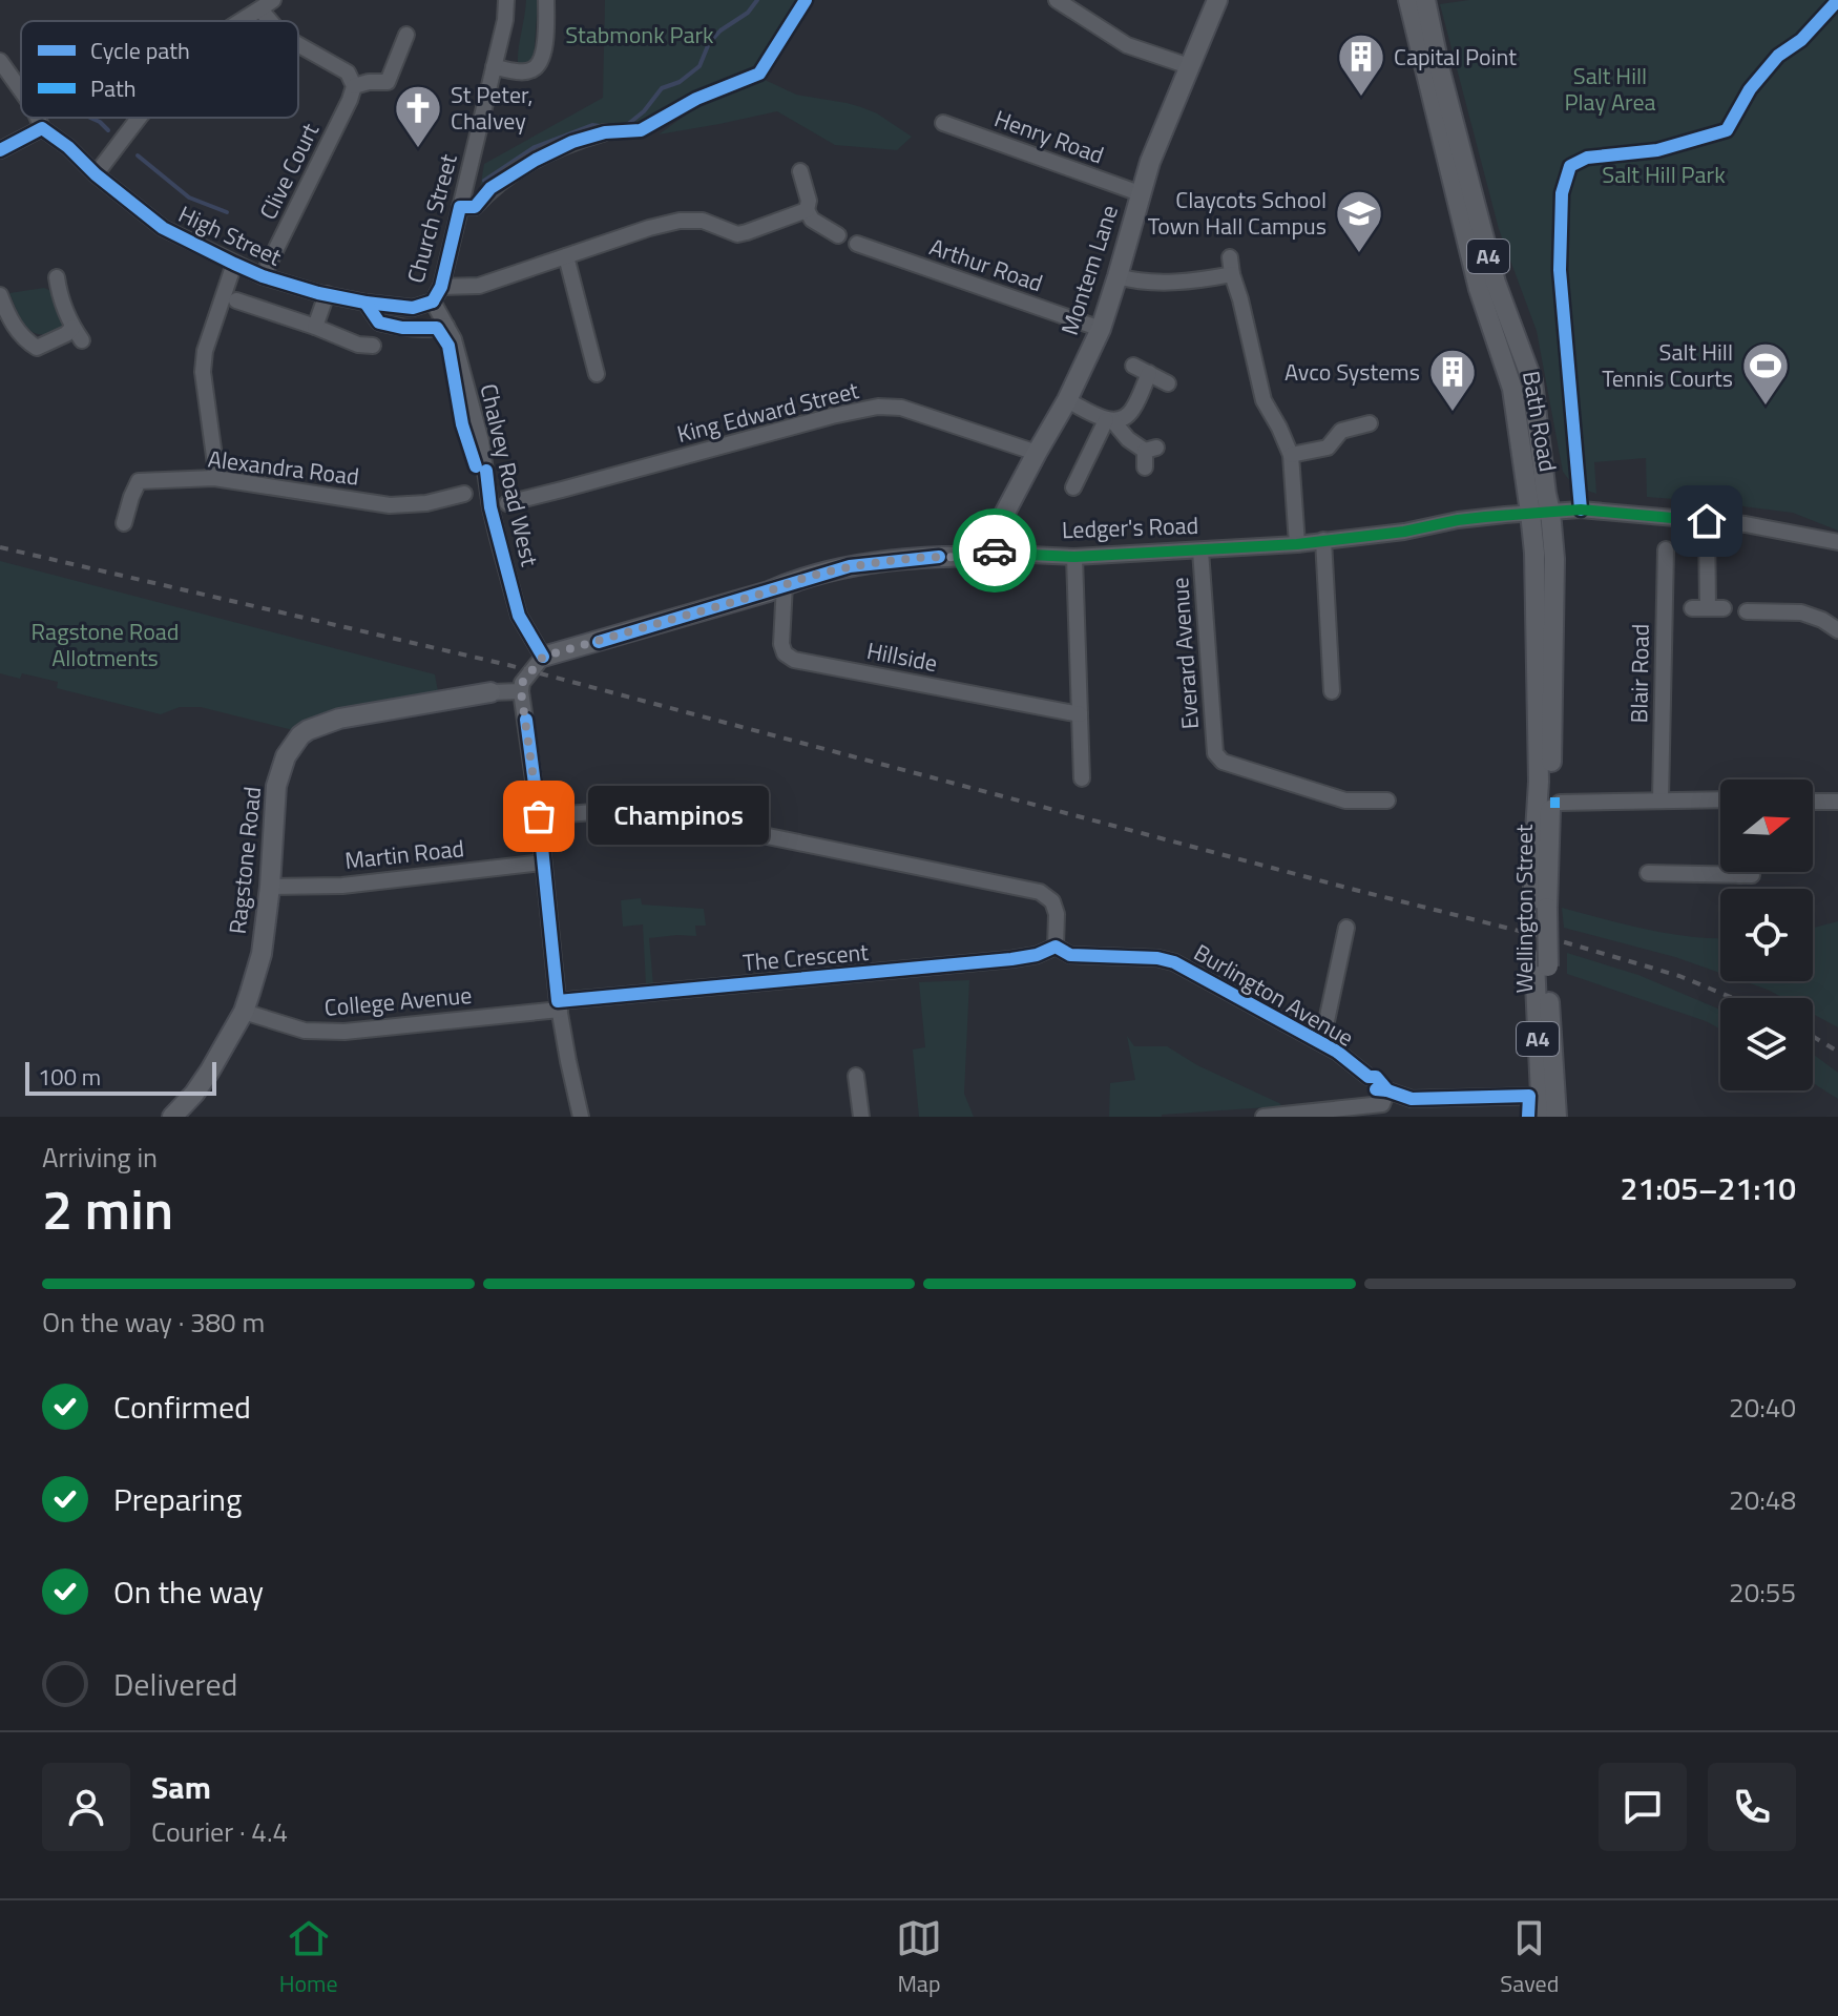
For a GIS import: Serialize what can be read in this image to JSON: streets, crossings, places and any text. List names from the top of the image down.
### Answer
{
  "streets": {
    "main road": [
      "A4",
      "Montem Lane",
      "Bath Road",
      "Ledger's Road",
      "Ragstone Road",
      "Wellington Street"
    ],
    "street": [
      "Henry Road",
      "Clive Court",
      "Church Street",
      "High Street",
      "Arthur Road",
      "King Edward Street",
      "Alexandra Road",
      "Chalvey Road West",
      "Everard Avenue",
      "Hillside",
      "Blair Road",
      "Martin Road",
      "The Crescent",
      "Burlington Avenue",
      "College Avenue"
    ]
  },
  "crossings": [
    ["Henry Road", "Montem Lane"],
    ["Clive Court", "High Street"],
    ["Church Street", "High Street"],
    ["Church Street", "Chalvey Road West"],
    ["High Street", "Chalvey Road West"],
    ["Arthur Road", "Montem Lane"],
    ["Montem Lane", "King Edward Street"],
    ["Montem Lane", "Ledger's Road"],
    ["Bath Road", "Ledger's Road"],
    ["Bath Road", "Wellington Street"],
    ["Chalvey Road West", "Ledger's Road"],
    ["Ledger's Road", "Everard Avenue"],
    ["Ledger's Road", "Hillside"],
    ["Martin Road", "Ragstone Road"],
    ["Ragstone Road", "College Avenue"],
    ["The Crescent", "Burlington Avenue"],
    ["The Crescent", "College Avenue"]
  ],
  "parks": [
    "Stabmonk Park",
    "Salt Hill Play Area",
    "Salt Hill Park",
    "Ragstone Road Allotments"
  ],
  "places": {
    "building": ["Capital Point", "Avco Systems"],
    "church": ["St Peter, Chalvey"],
    "school or university": ["Claycots School Town Hall Campus"],
    "sports": ["Salt Hill Tennis Courts"],
    "other": ["Champinos"]
  },
  "legend": ["Cycle path", "Path"],
  "scale_bar": "100 m",
  "north": "right",
  "page": {
    "bubble": "Champinos",
    "scale": "100 m",
    "heading": ["2 min", "Arriving in", "21:05–21:10"],
    "panel": ["Sam", "Courier · 4.4"],
    "bar": "On the way · 380 m",
    "list": [
      ["Confirmed", "20:40"],
      ["Preparing", "20:48"],
      ["On the way", "20:55"],
      "Delivered"
    ],
    "tabs": ["Home", "Map", "Saved"]
  }
}
